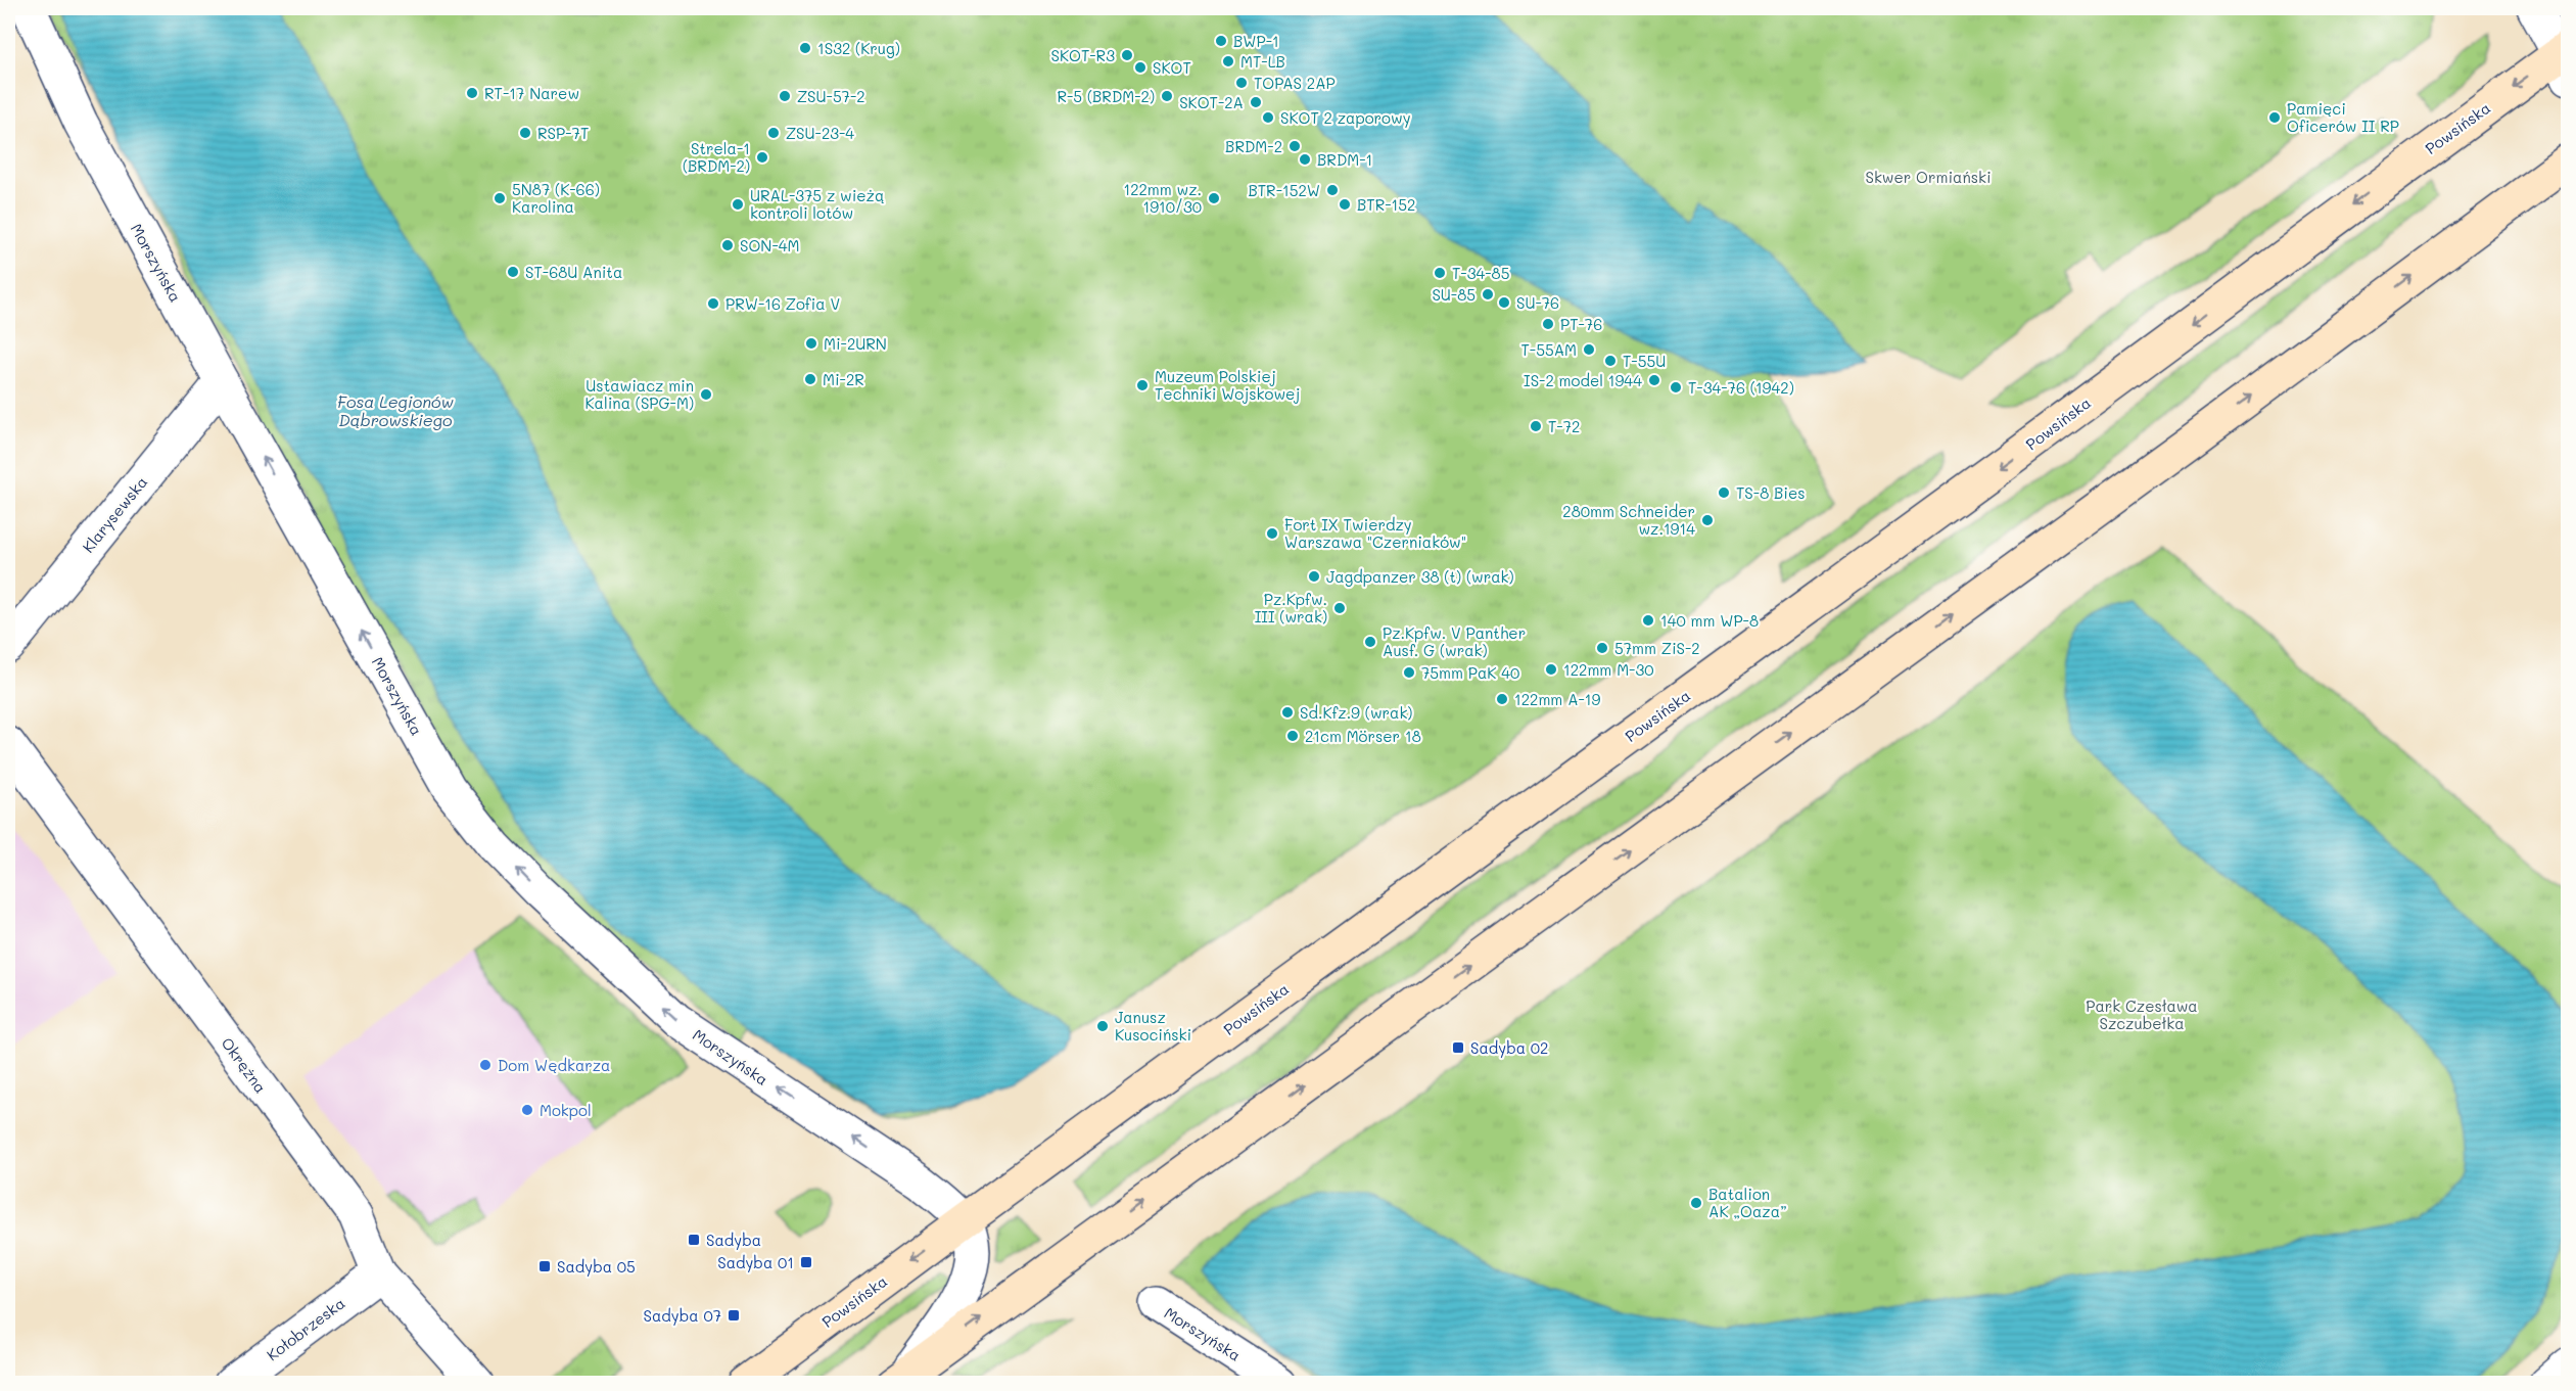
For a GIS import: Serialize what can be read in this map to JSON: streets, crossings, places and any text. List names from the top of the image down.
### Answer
{
  "streets": {
    "main road": ["Powsińska"],
    "street": [
      "Morszyńska",
      "Klarysewska",
      "Okrężna",
      "Kołobrzeska"
    ]
  },
  "crossings": [
    ["Powsińska", "Morszyńska"],
    ["Morszyńska", "Klarysewska"],
    ["Okrężna", "Kołobrzeska"]
  ],
  "one_way": ["Morszyńska"],
  "water": ["Fosa Legionów Dąbrowskiego"],
  "parks": ["Skwer Ormiański", "Park Czesława Szczubełka"],
  "places": {
    "other": [
      "BWP-1",
      "1S32 (Krug)",
      "SKOT-R3",
      "MT-LB",
      "SKOT",
      "TOPAS 2AP",
      "RT-17 Narew",
      "ZSU-57-2",
      "R-5 (BRDM-2)",
      "SKOT-2A",
      "SKOT 2 zaporowy",
      "Pamięci Oficerów II RP",
      "RSP-7T",
      "ZSU-23-4",
      "BRDM-2",
      "Strela-1 (BRDM-2)",
      "BRDM-1",
      "BTR-152W",
      "5N87 (K-66) Karolina",
      "122mm wz. 1910/30",
      "URAL-375 z wieżą kontroli lotów",
      "BTR-152",
      "SON-4M",
      "ST-68U Anita",
      "T-34-85",
      "SU-85",
      "SU-76",
      "PRW-16 Zofia V",
      "PT-76",
      "Mi-2URN",
      "T-55AM",
      "T-55U",
      "Mi-2R",
      "IS-2 model 1944",
      "Muzeum Polskiej Techniki Wojskowej",
      "T-34-76 (1942)",
      "Ustawiacz min Kalina (SPG-M)",
      "T-72",
      "TS-8 Bies",
      "280mm Schneider wz.1914",
      "Fort IX Twierdzy Warszawa \"Czerniaków\"",
      "Jagdpanzer 38 (t) (wrak)",
      "Pz.Kpfw. III (wrak)",
      "140 mm WP-8",
      "Pz.Kpfw. V Panther Ausf. G (wrak)",
      "57mm ZiS-2",
      "122mm M-30",
      "75mm PaK 40",
      "122mm A-19",
      "Sd.Kfz.9 (wrak)",
      "21cm Mörser 18",
      "Janusz Kusociński",
      "Dom Wędkarza",
      "Mokpol",
      "Batalion AK „Oaza”"
    ],
    "transit": [
      "Sadyba 02",
      "Sadyba",
      "Sadyba 01",
      "Sadyba 05",
      "Sadyba 07"
    ]
  }
}
